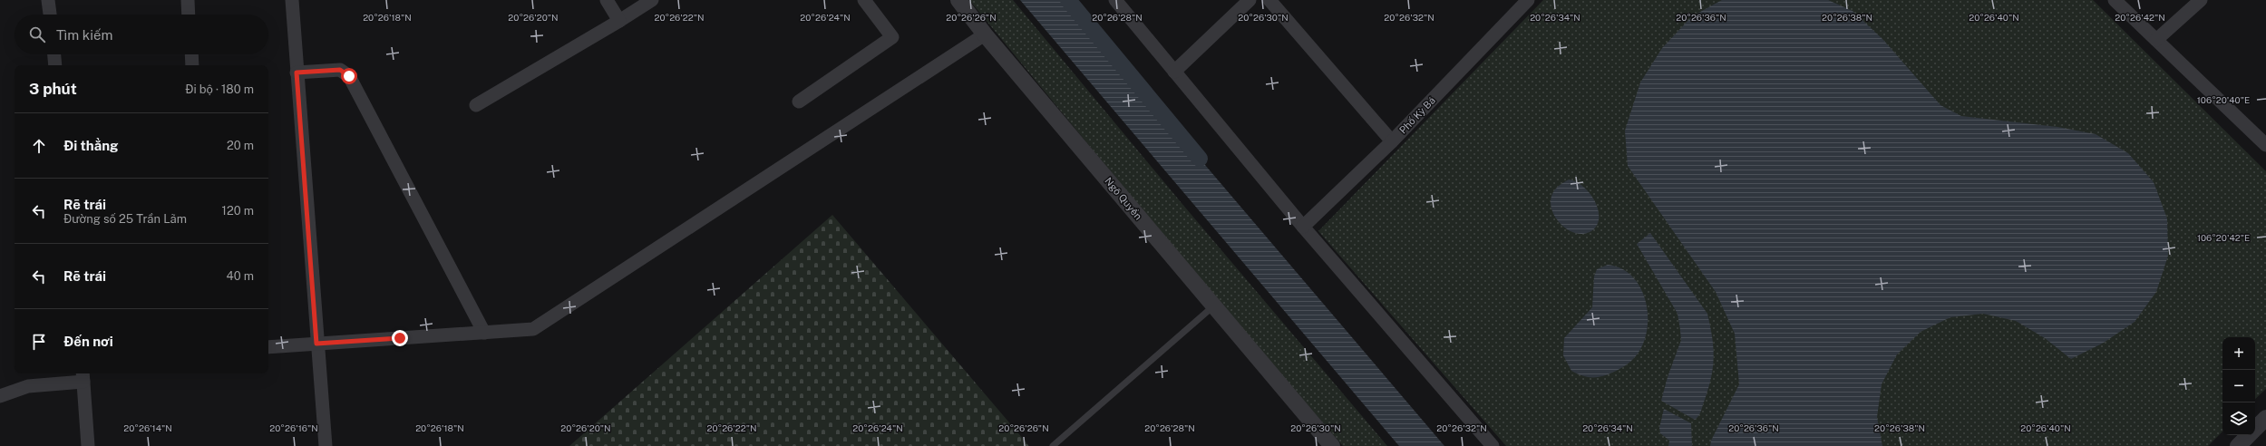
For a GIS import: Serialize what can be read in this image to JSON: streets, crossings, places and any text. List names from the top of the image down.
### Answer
{
  "streets": {
    "street": ["Phố Kỳ Bá", "Ngô Quyền"]
  },
  "page": {
    "search": "Tìm kiếm",
    "heading": ["3 phút", "Đi bộ · 180 m"],
    "list": [
      ["Đi thẳng", "20 m"],
      ["Rẽ trái", "Đường số 25 Trần Lãm", "120 m"],
      ["Rẽ trái", "40 m"],
      "Đến nơi"
    ],
    "map_buttons": ["+", "−"]
  },
  "coordinates": [
    "20°26'40\"N",
    "20°26'42\"N",
    "20°26'18\"N",
    "20°26'20\"N",
    "20°26'22\"N",
    "20°26'24\"N",
    "20°26'26\"N",
    "20°26'28\"N",
    "20°26'30\"N",
    "20°26'32\"N",
    "20°26'34\"N",
    "20°26'36\"N",
    "20°26'38\"N",
    "106°20'40\"E",
    "106°20'42\"E",
    "20°26'14\"N",
    "20°26'16\"N"
  ]
}
